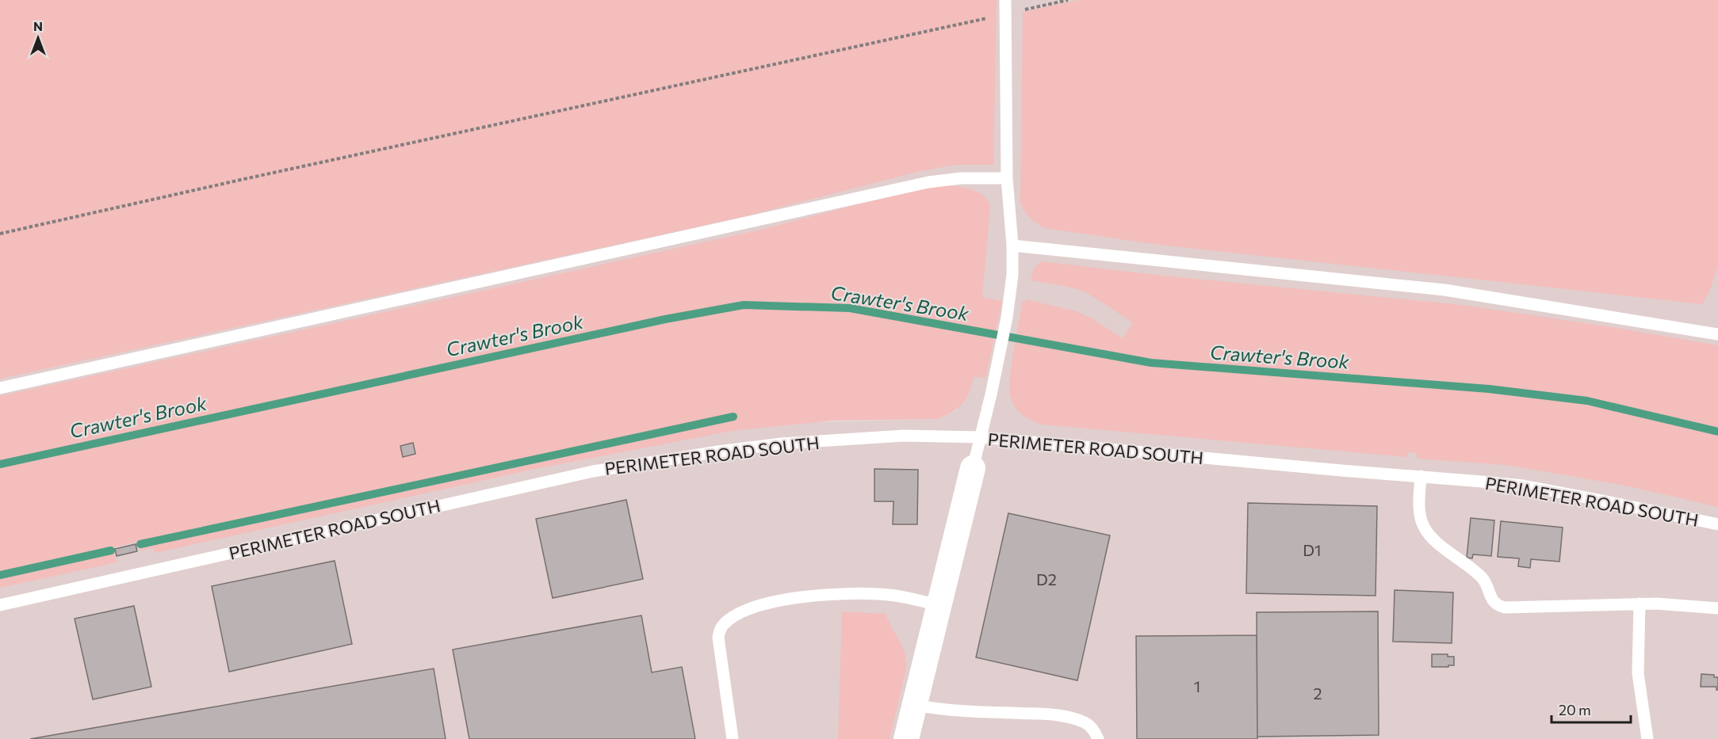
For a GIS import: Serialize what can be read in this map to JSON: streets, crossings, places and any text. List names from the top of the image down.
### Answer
{
  "streets": {
    "lane": ["PERIMETER ROAD SOUTH"]
  },
  "water": ["Crawter's Brook"],
  "house_numbers": [
    "D1",
    "D2",
    "1",
    "2"
  ],
  "scale_bar": "20 m",
  "north": "top"
}
